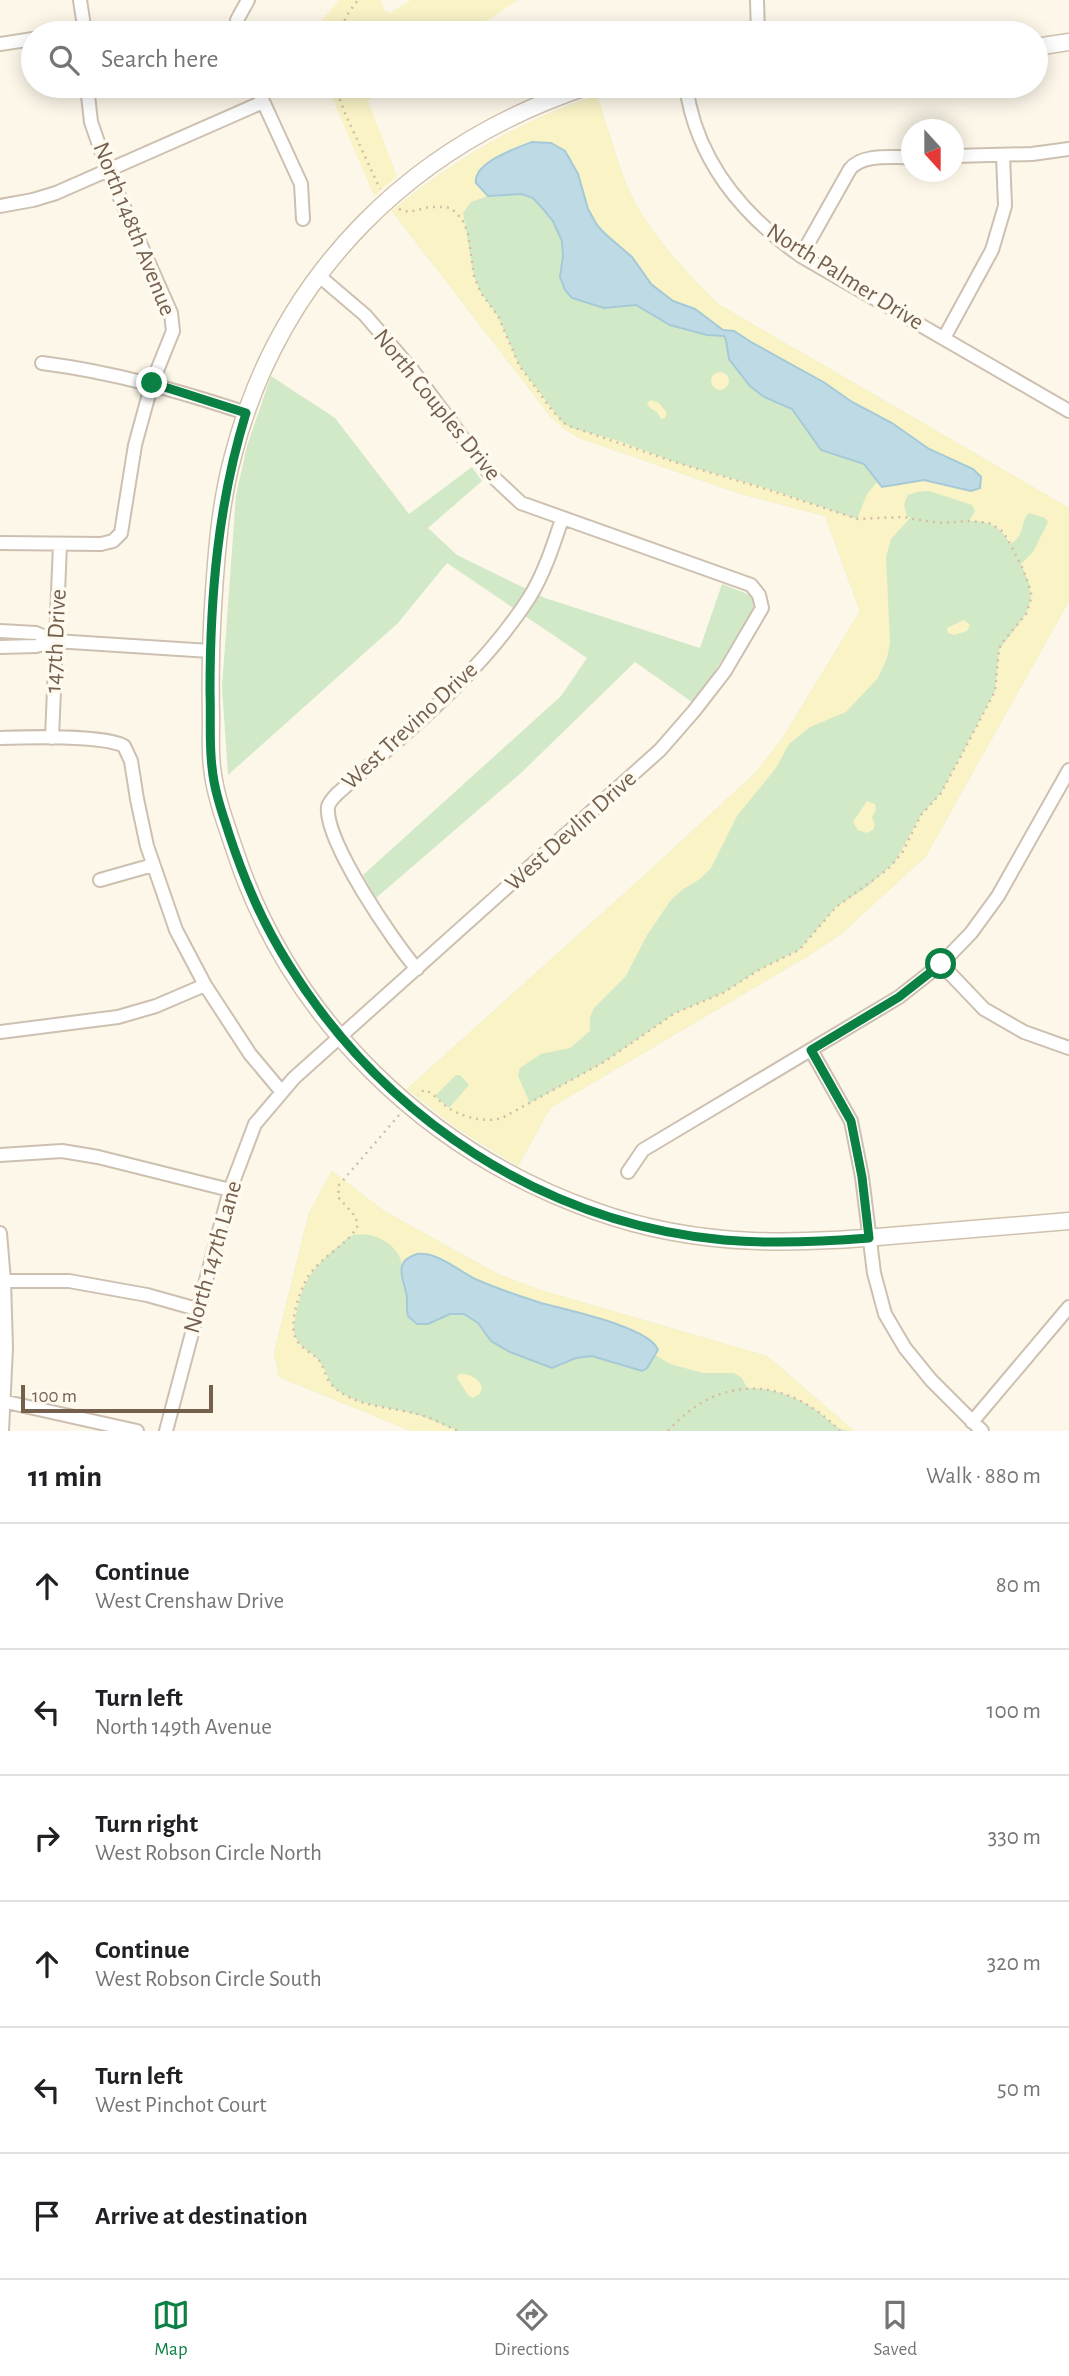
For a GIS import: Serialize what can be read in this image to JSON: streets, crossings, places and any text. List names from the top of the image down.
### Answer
{
  "streets": {
    "street": [
      "North 148th Avenue",
      "North Palmer Drive",
      "North Couples Drive",
      "147th Drive",
      "West Trevino Drive",
      "West Devlin Drive",
      "North 147th Lane"
    ]
  },
  "crossings": [
    ["North 148th Avenue", "147th Drive"],
    ["North Couples Drive", "West Trevino Drive"],
    ["North Couples Drive", "West Devlin Drive"],
    ["West Trevino Drive", "West Devlin Drive"],
    ["West Devlin Drive", "North 147th Lane"]
  ],
  "scale_bar": "100 m",
  "north": "bottom",
  "page": {
    "search": "Search here",
    "scale": "100 m",
    "heading": ["11 min", "Walk · 880 m"],
    "list": [
      ["Continue", "West Crenshaw Drive", "80 m"],
      ["Turn left", "North 149th Avenue", "100 m"],
      ["Turn right", "West Robson Circle North", "330 m"],
      ["Continue", "West Robson Circle South", "320 m"],
      ["Turn left", "West Pinchot Court", "50 m"],
      "Arrive at destination"
    ],
    "nav": ["Map", "Directions", "Saved"]
  }
}
